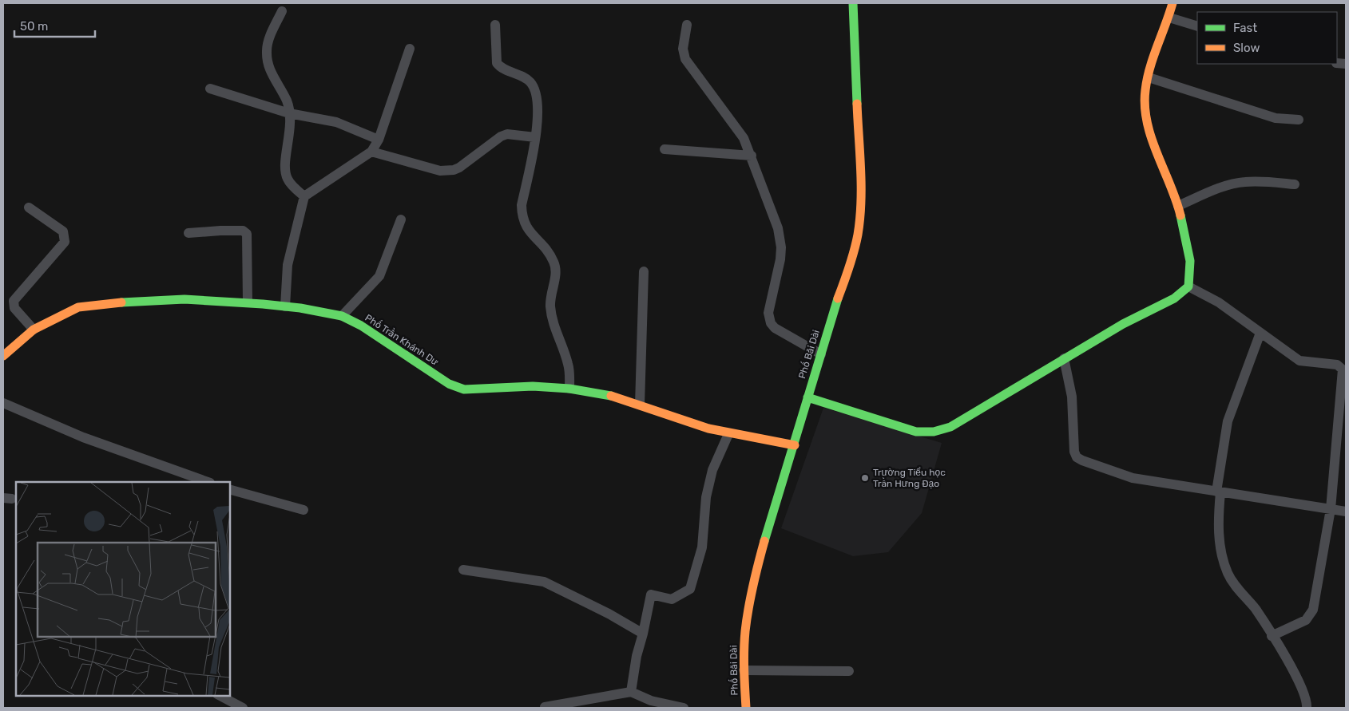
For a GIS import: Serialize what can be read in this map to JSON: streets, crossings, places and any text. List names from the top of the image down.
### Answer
{
  "streets": {
    "street": ["Phố Trần Khánh Dư", "Phố Bãi Dài"]
  },
  "crossings": [
    ["Phố Trần Khánh Dư", "Phố Bãi Dài"]
  ],
  "places": ["Trường Tiểu học Trần Hưng Đạo"],
  "legend": ["Fast", "Slow"],
  "scale_bar": "50 m"
}
